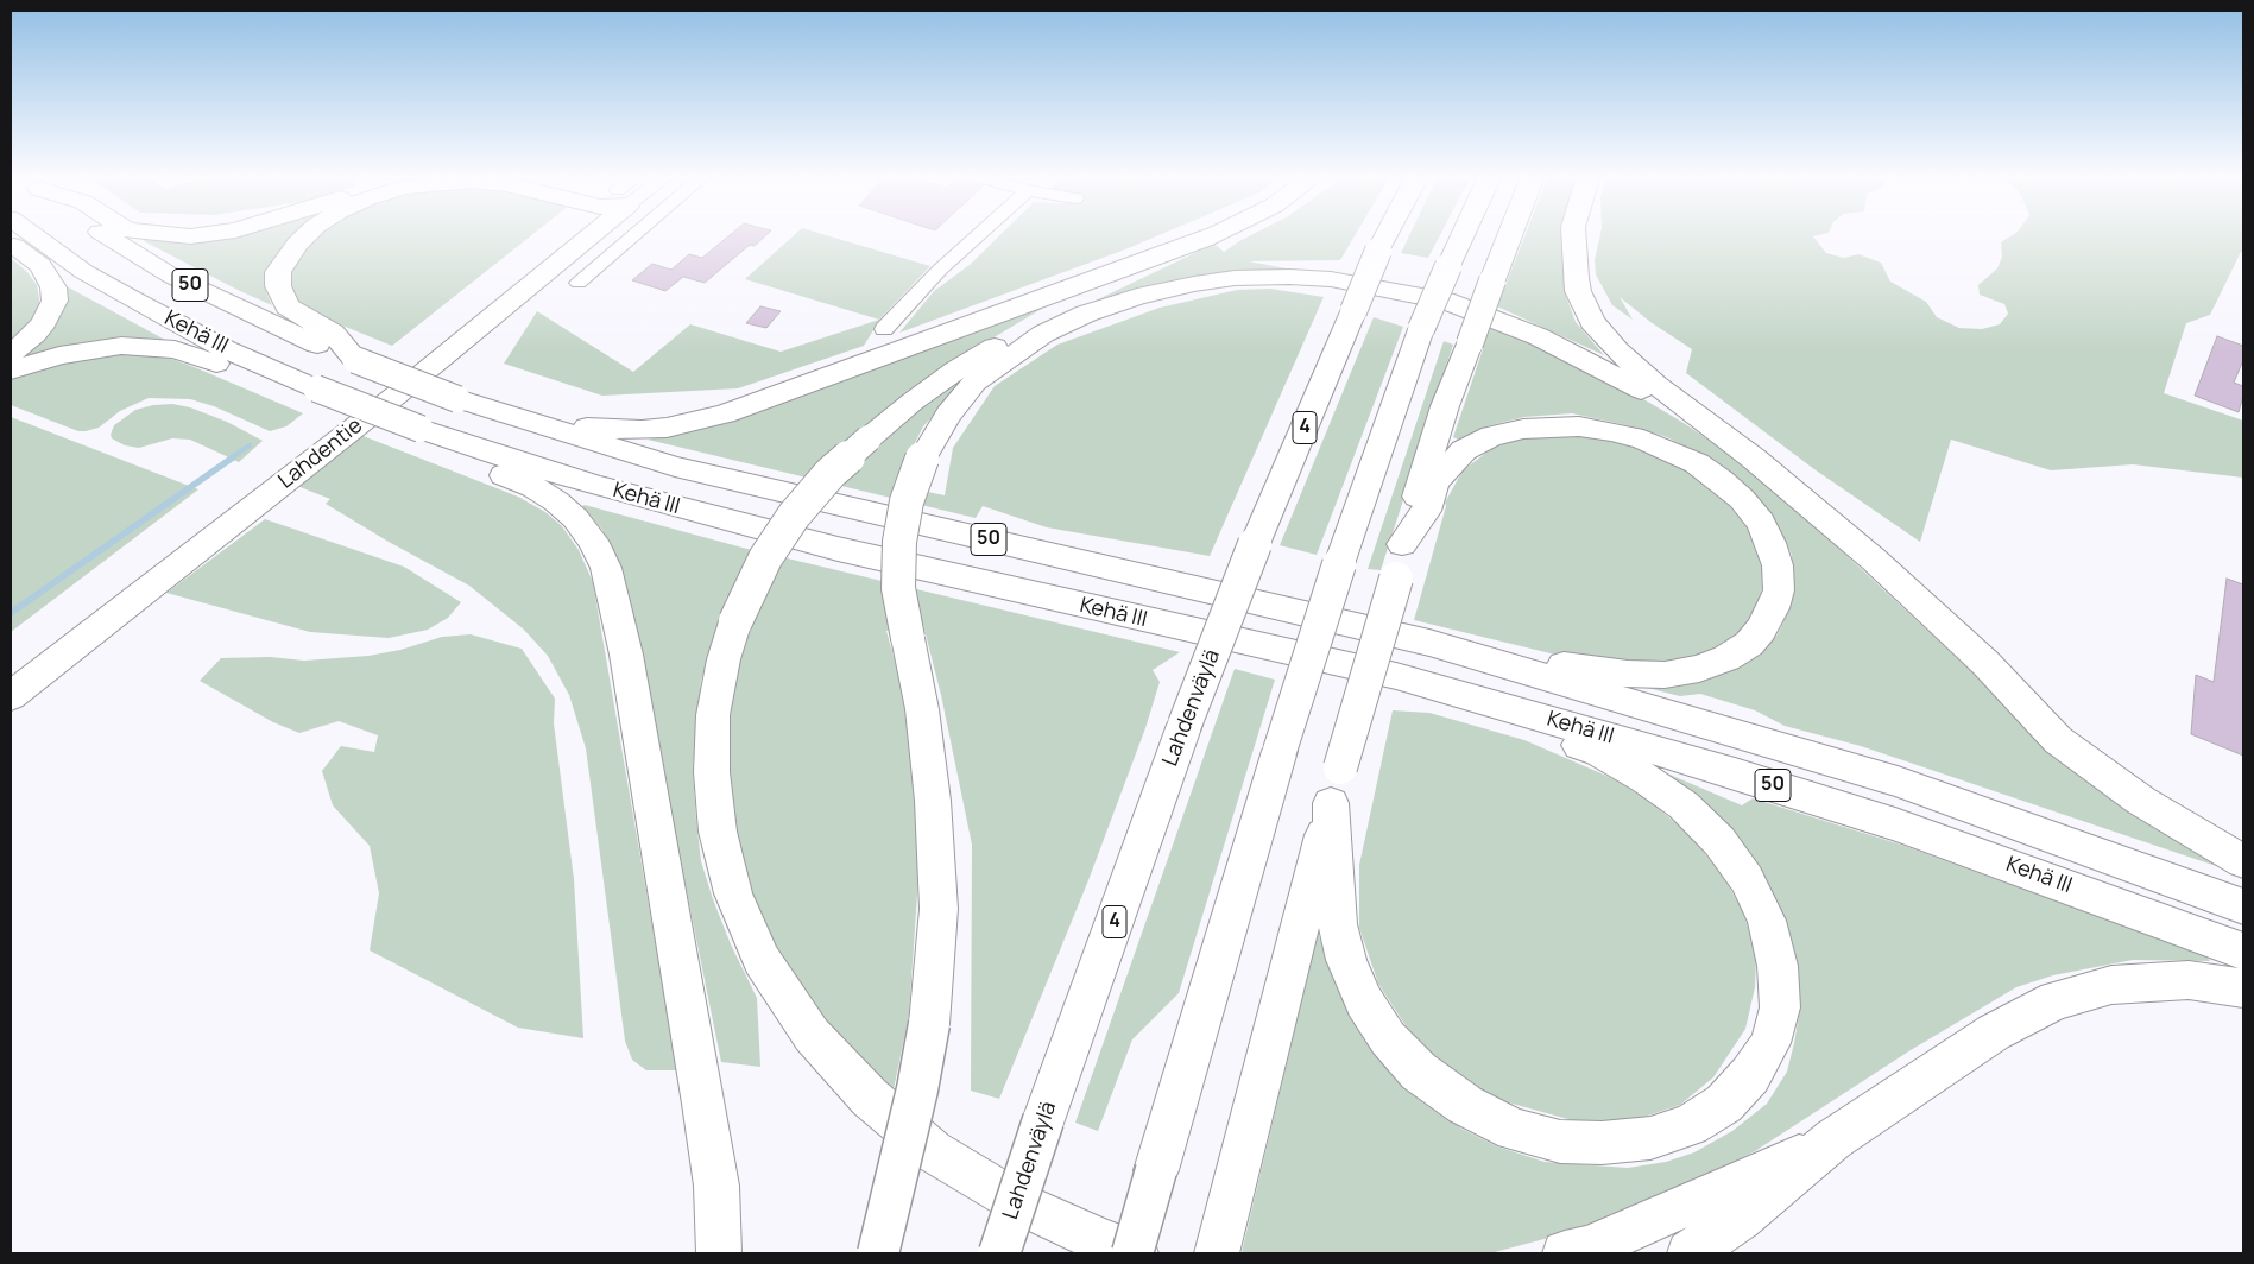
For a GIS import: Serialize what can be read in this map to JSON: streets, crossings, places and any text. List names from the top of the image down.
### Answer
{
  "streets": {
    "main road": [
      "50",
      "Kehä III",
      "4",
      "Lahdentie",
      "Lahdenväylä"
    ]
  }
}
